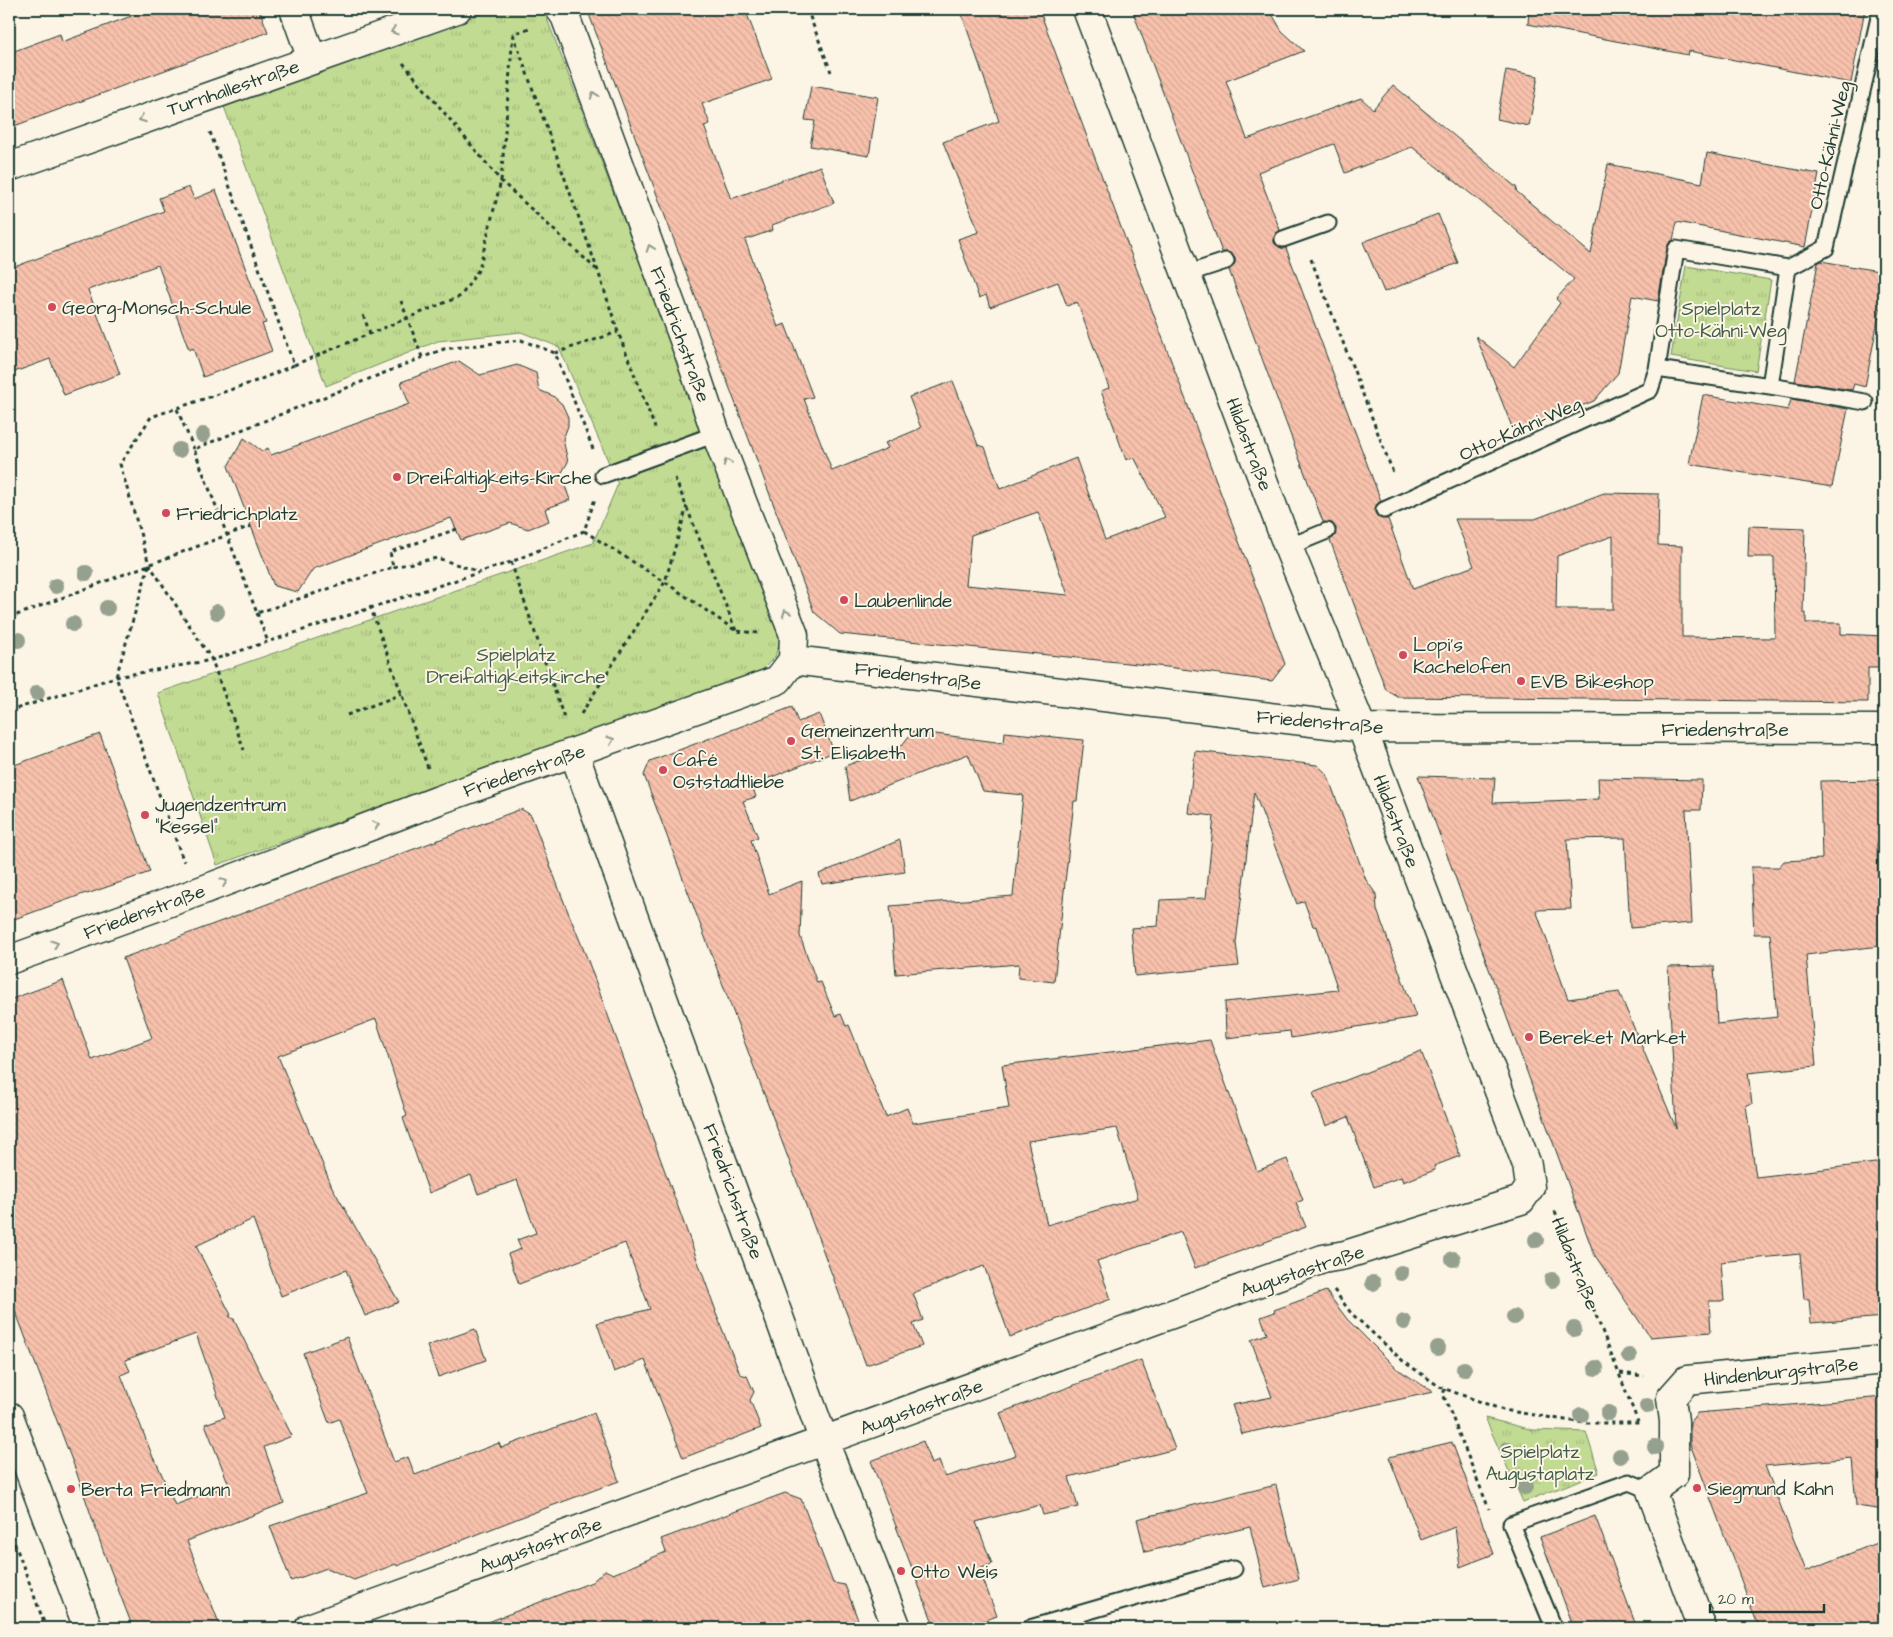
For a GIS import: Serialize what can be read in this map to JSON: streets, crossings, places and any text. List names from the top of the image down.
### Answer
{
  "streets": {
    "street": [
      "Turnhallestraße",
      "Friedrichstraße",
      "Hildastraße",
      "Friedenstraße",
      "Augustastraße",
      "Hindenburgstraße"
    ],
    "lane": ["Otto-Kähni-Weg"]
  },
  "crossings": [
    ["Friedrichstraße", "Friedenstraße"],
    ["Friedrichstraße", "Augustastraße"],
    ["Hildastraße", "Friedenstraße"],
    ["Hildastraße", "Augustastraße"]
  ],
  "one_way": ["Turnhallestraße", "Friedrichstraße", "Friedenstraße"],
  "parks": ["Spielplatz Otto-Kähni-Weg", "Spielplatz Dreifaltigkeitskirche", "Spielplatz Augustaplatz"],
  "places": [
    "Georg-Monsch-Schule",
    "Dreifaltigkeits-Kirche",
    "Friedrichplatz",
    "Laubenlinde",
    "Lopi's Kachelofen",
    "EVB Bikeshop",
    "Gemeinzentrum St. Elisabeth",
    "Café Oststadtliebe",
    "Jugendzentrum \"Kessel\"",
    "Bereket Market",
    "Siegmund Kahn",
    "Berta Friedmann",
    "Otto Weis"
  ],
  "scale_bar": "20 m"
}
